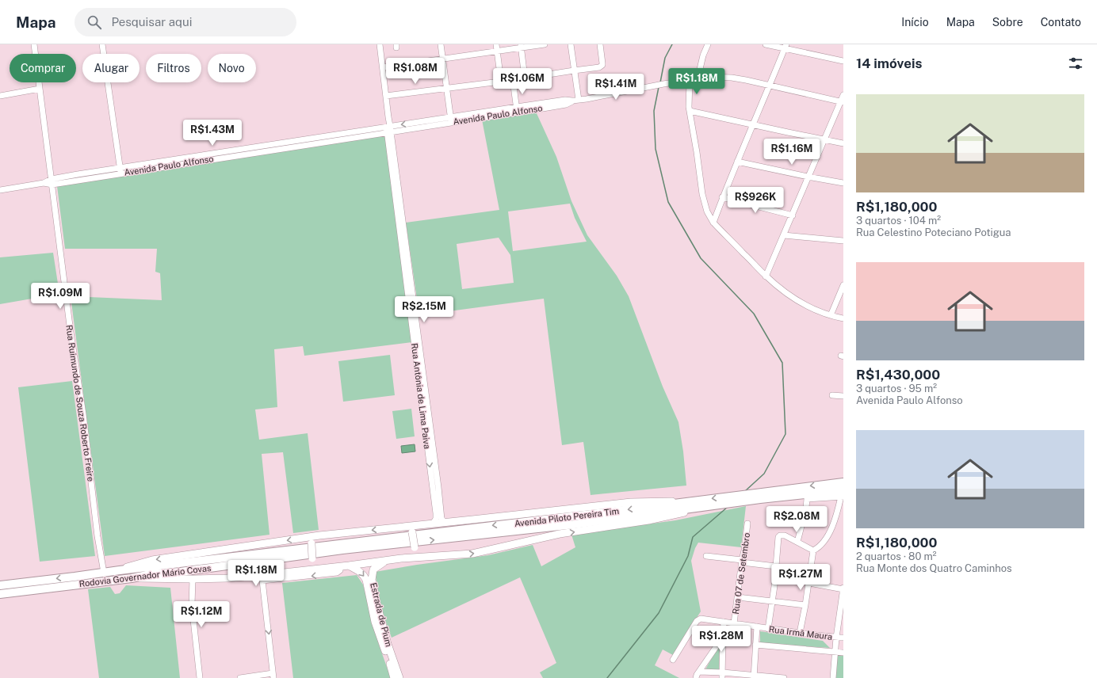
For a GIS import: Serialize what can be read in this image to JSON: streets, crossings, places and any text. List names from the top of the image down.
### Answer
{
  "streets": {
    "highway": ["Avenida Piloto Pereira Tim", "Rodovia Governador Mário Covas"],
    "main road": ["Estrada de Pium"],
    "street": [
      "Avenida Paulo Alfonso",
      "Rua Antônia de Lima Paiva",
      "Rua Ruimundo de Souza Roberto Freire",
      "Rua 07 de Setembro",
      "Rua Irmã Maura"
    ]
  },
  "crossings": [
    ["Avenida Paulo Alfonso", "Rua Antônia de Lima Paiva"],
    ["Avenida Paulo Alfonso", "Rua Ruimundo de Souza Roberto Freire"],
    ["Rua Ruimundo de Souza Roberto Freire", "Rodovia Governador Mário Covas"],
    ["Avenida Piloto Pereira Tim", "Rodovia Governador Mário Covas"],
    ["Rua 07 de Setembro", "Rua Irmã Maura"]
  ],
  "one_way": ["Estrada de Pium"],
  "page": {
    "header": "Mapa",
    "search": "Pesquisar aqui",
    "nav": [
      "Início",
      "Mapa",
      "Sobre",
      "Contato"
    ],
    "heading": "14 imóveis",
    "chip": [
      "Comprar",
      "Alugar",
      "Filtros",
      "Novo"
    ],
    "price": [
      "R$1.08M",
      "R$1.06M",
      "R$1.18M",
      "R$1.41M",
      "R$1.43M",
      "R$1.16M",
      "R$926K",
      "R$1.09M",
      "R$2.15M",
      "R$2.08M",
      "R$1.18M",
      "R$1.27M",
      "R$1.12M",
      "R$1.28M"
    ],
    "list": [
      {
        "name": "R$1,180,000",
        "note": "3 quartos · 104 m² · Rua Celestino Poteciano Potigua"
      },
      {
        "name": "R$1,430,000",
        "note": "3 quartos · 95 m² · Avenida Paulo Alfonso"
      },
      {
        "name": "R$1,180,000",
        "note": "2 quartos · 80 m² · Rua Monte dos Quatro Caminhos"
      }
    ]
  }
}
